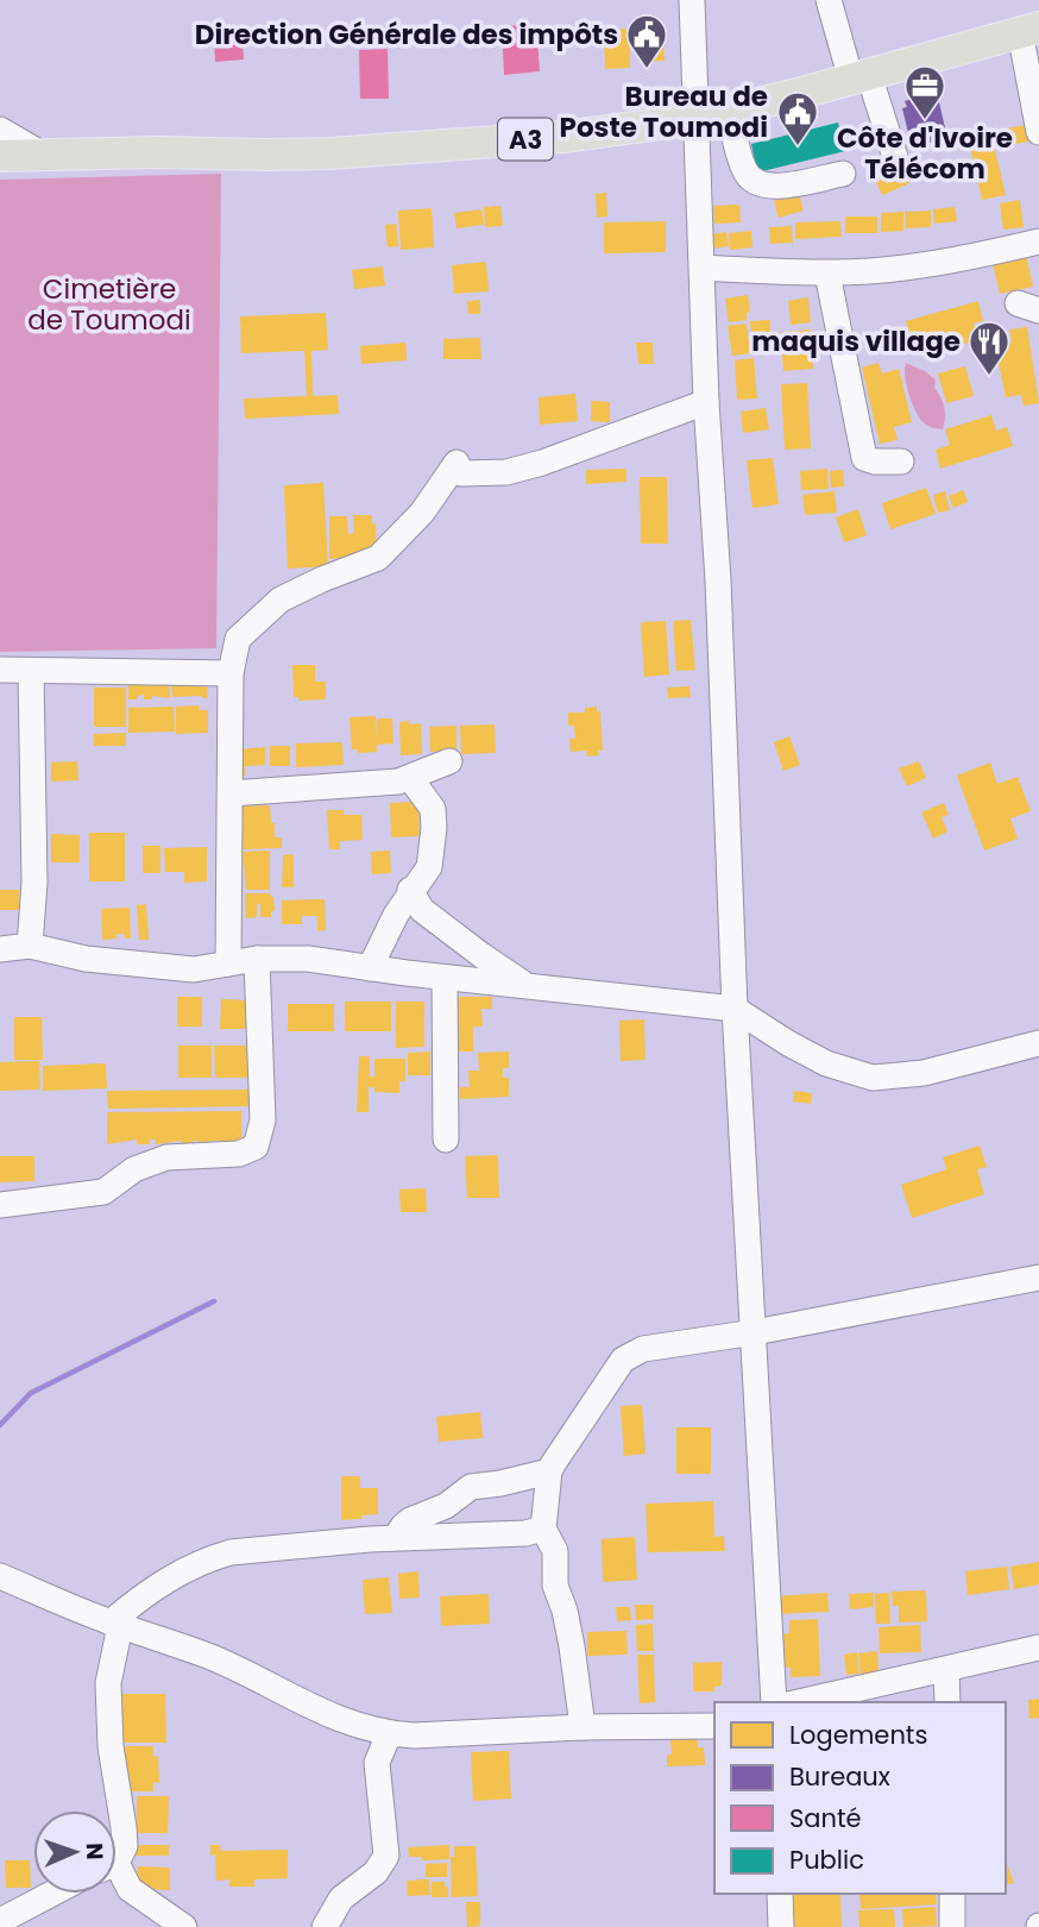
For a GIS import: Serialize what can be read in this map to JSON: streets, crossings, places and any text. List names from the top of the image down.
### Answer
{
  "streets": {
    "main road": ["A3"]
  },
  "parks": ["Cimetière de Toumodi"],
  "places": {
    "public building": ["Direction Générale des impôts", "Bureau de Poste Toumodi"],
    "office": ["Côte d'Ivoire Télécom"],
    "restaurant": ["maquis village"]
  },
  "legend": [
    "Logements",
    "Bureaux",
    "Santé",
    "Public"
  ],
  "north": "right"
}
